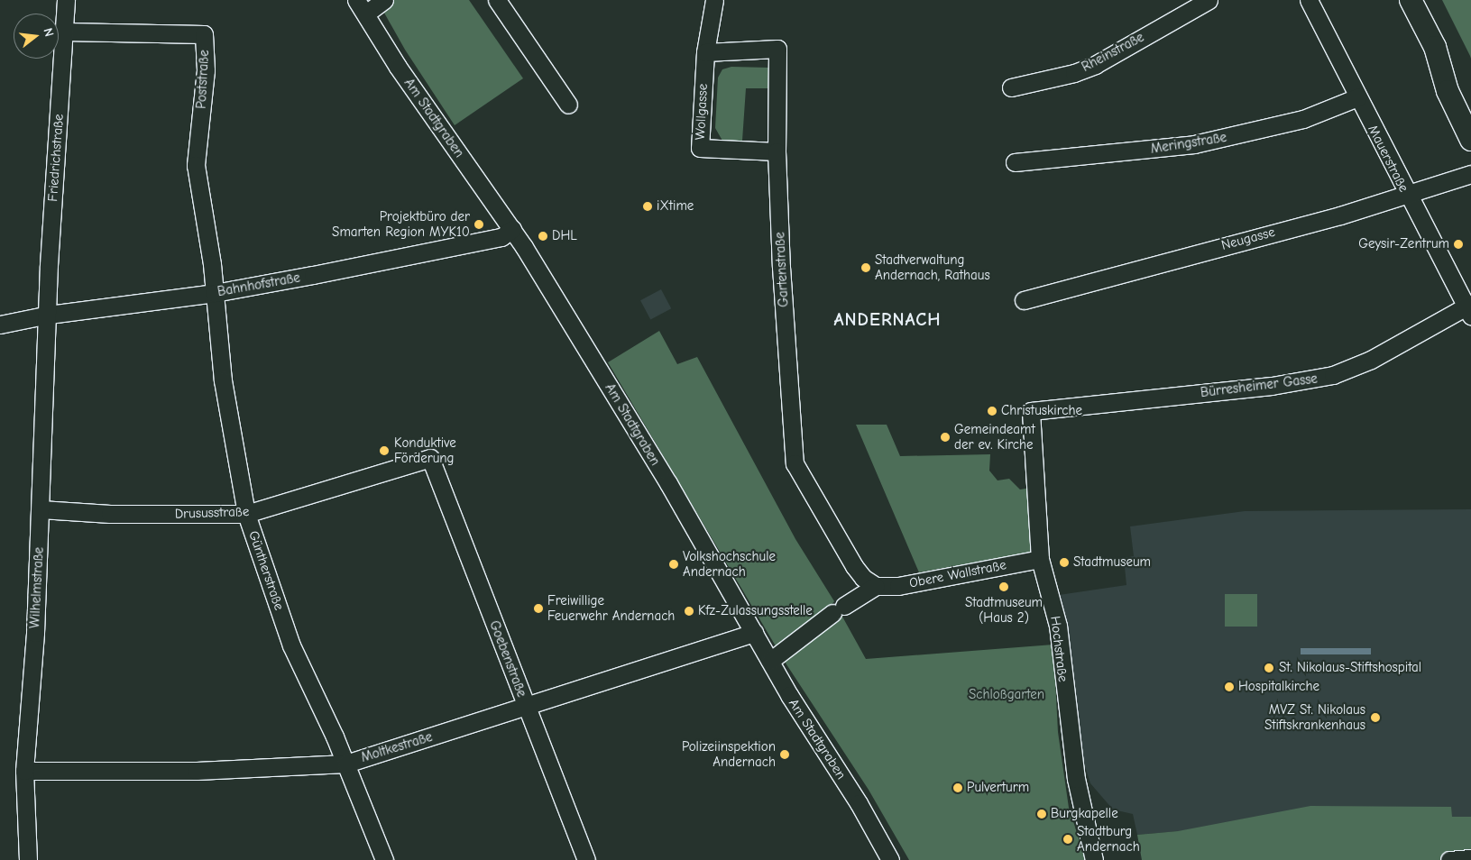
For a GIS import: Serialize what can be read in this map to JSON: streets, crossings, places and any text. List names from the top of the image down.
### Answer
{
  "streets": {
    "street": [
      "Rheinstraße",
      "Poststraße",
      "Wollgasse",
      "Am Stadtgraben",
      "Meringstraße",
      "Friedrichstraße",
      "Mauerstraße",
      "Neugasse",
      "Gartenstraße",
      "Bahnhofstraße",
      "Bürresheimer Gasse",
      "Drususstraße",
      "Güntherstraße",
      "Obere Wallstraße",
      "Wilhelmstraße",
      "Hochstraße",
      "Goebenstraße",
      "Moltkestraße"
    ]
  },
  "crossings": [
    ["Poststraße", "Friedrichstraße"],
    ["Poststraße", "Güntherstraße"],
    ["Wollgasse", "Gartenstraße"],
    ["Am Stadtgraben", "Bahnhofstraße"],
    ["Am Stadtgraben", "Obere Wallstraße"],
    ["Am Stadtgraben", "Moltkestraße"],
    ["Meringstraße", "Mauerstraße"],
    ["Friedrichstraße", "Bahnhofstraße"],
    ["Friedrichstraße", "Wilhelmstraße"],
    ["Mauerstraße", "Neugasse"],
    ["Mauerstraße", "Bürresheimer Gasse"],
    ["Gartenstraße", "Obere Wallstraße"],
    ["Bahnhofstraße", "Güntherstraße"],
    ["Bahnhofstraße", "Wilhelmstraße"],
    ["Bürresheimer Gasse", "Hochstraße"],
    ["Drususstraße", "Güntherstraße"],
    ["Drususstraße", "Wilhelmstraße"],
    ["Drususstraße", "Goebenstraße"],
    ["Güntherstraße", "Moltkestraße"],
    ["Obere Wallstraße", "Hochstraße"],
    ["Wilhelmstraße", "Moltkestraße"],
    ["Goebenstraße", "Moltkestraße"]
  ],
  "districts": ["ANDERNACH"],
  "parks": ["Schloßgarten"],
  "places": [
    "iXtime",
    "Projektbüro der Smarten Region MYK10",
    "DHL",
    "Geysir-Zentrum",
    "Stadtverwaltung Andernach, Rathaus",
    "Christuskirche",
    "Gemeindeamt der ev. Kirche",
    "Konduktive Förderung",
    "Stadtmuseum",
    "Volkshochschule Andernach",
    "Stadtmuseum (Haus 2)",
    "Freiwillige Feuerwehr Andernach",
    "Kfz-Zulassungsstelle",
    "St. Nikolaus-Stiftshospital",
    "Hospitalkirche",
    "MVZ St. Nikolaus Stiftskrankenhaus",
    "Polizeiinspektion Andernach",
    "Pulverturm",
    "Burgkapelle",
    "Stadtburg Andernach"
  ],
  "north": "right"
}
